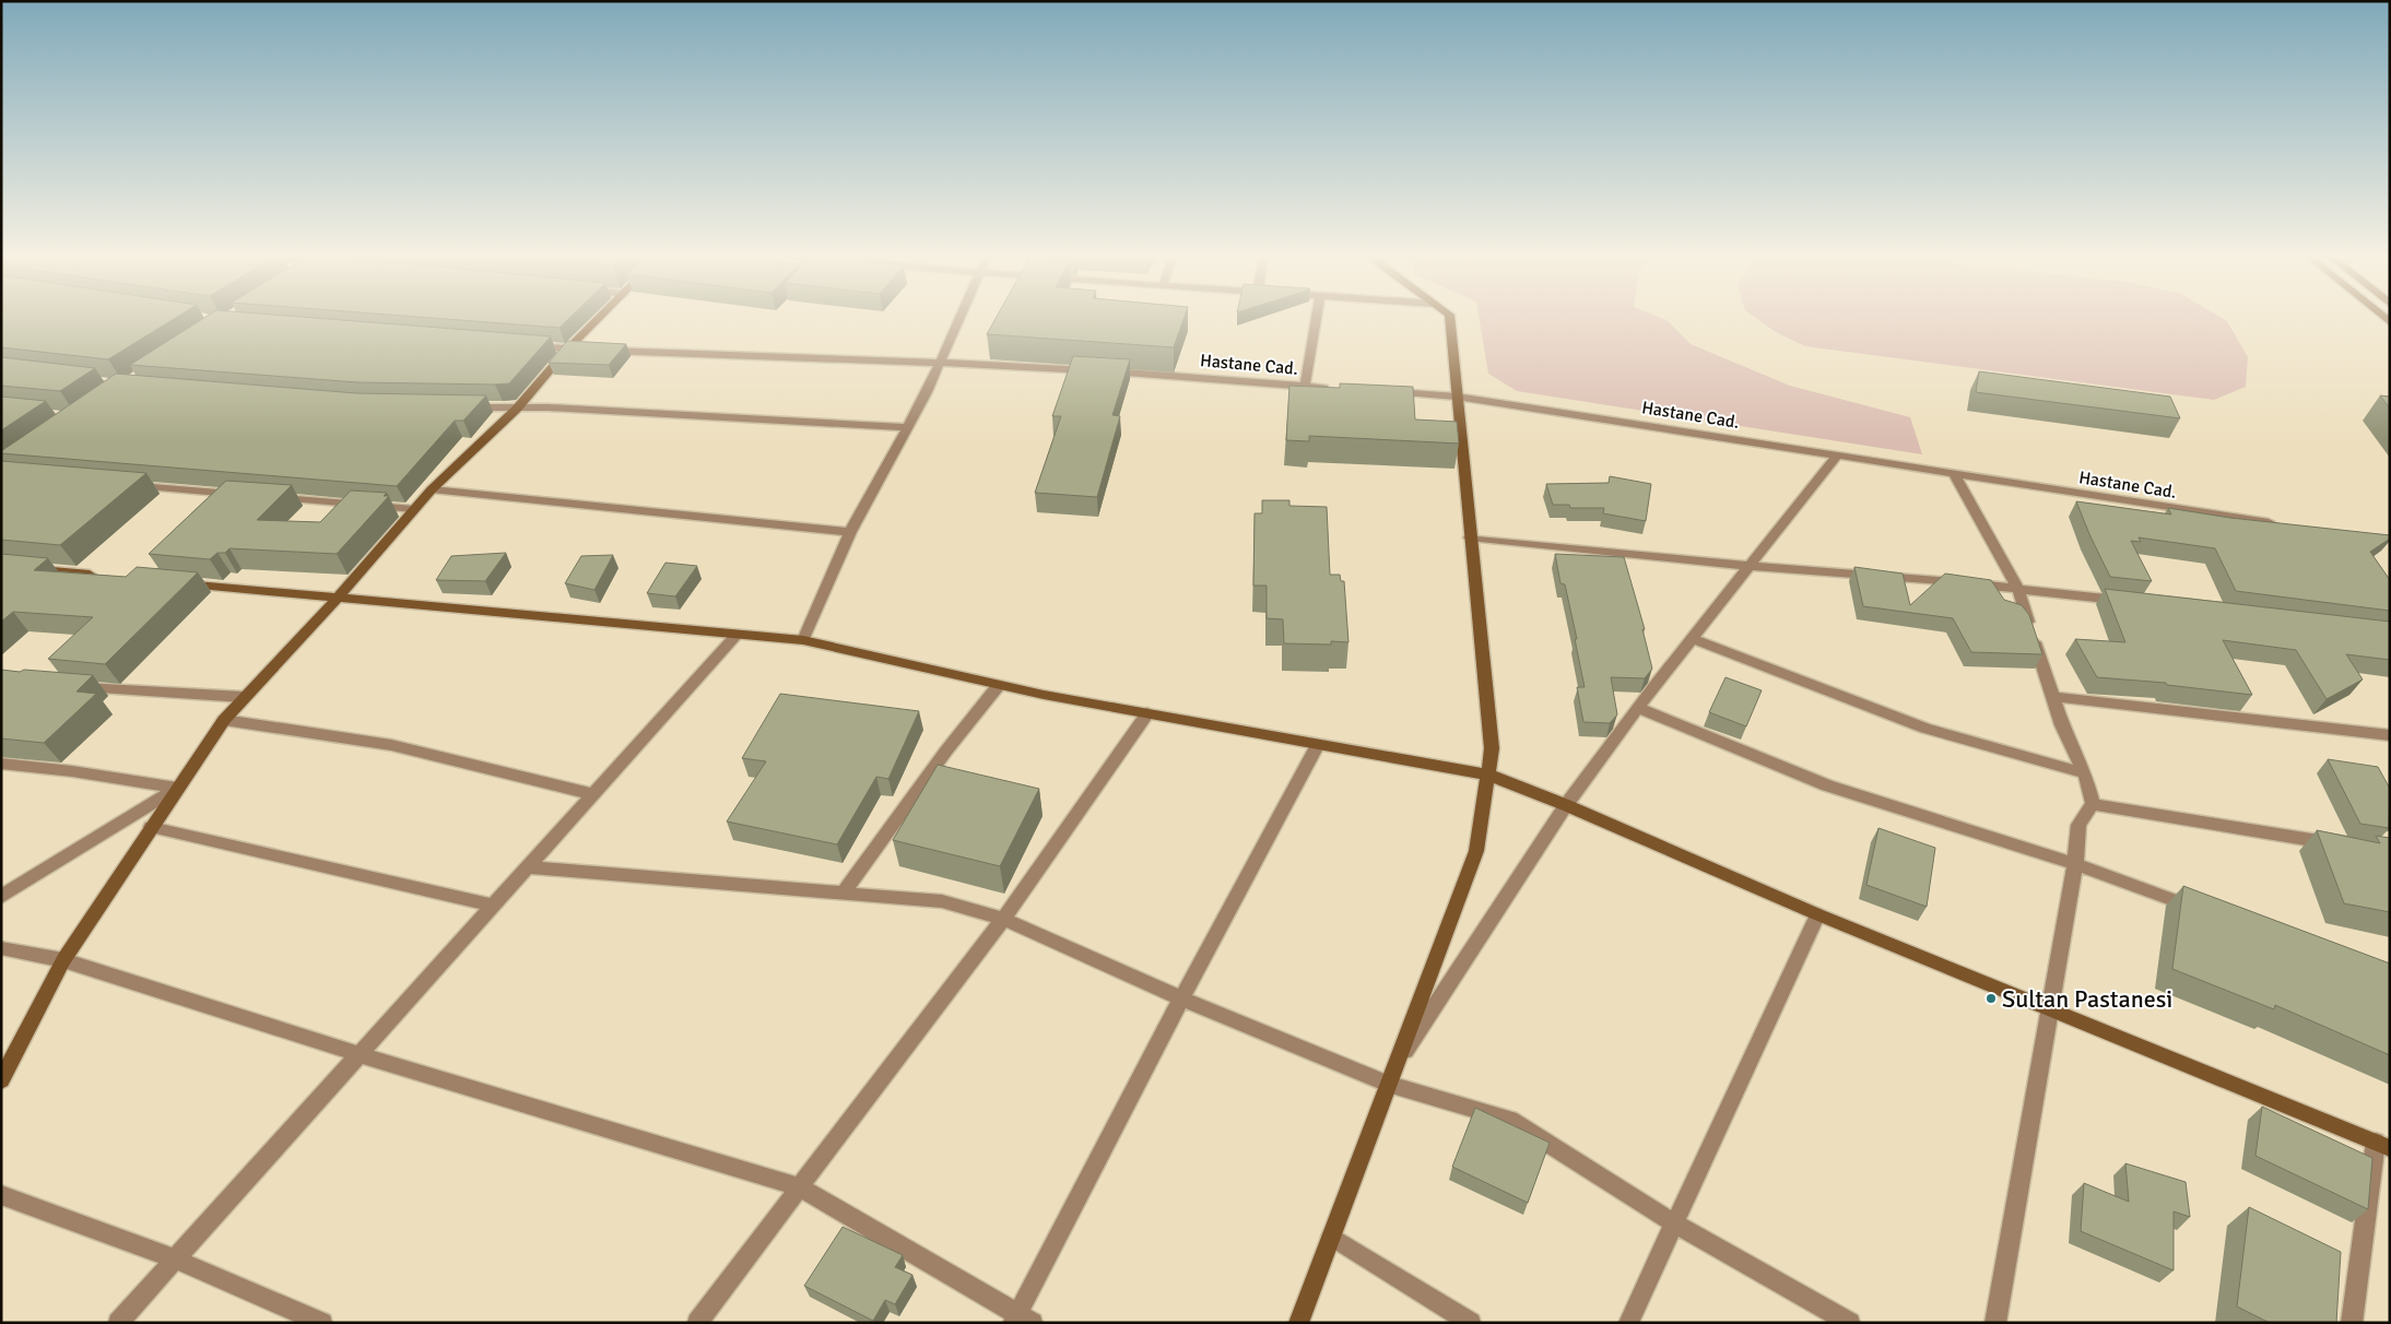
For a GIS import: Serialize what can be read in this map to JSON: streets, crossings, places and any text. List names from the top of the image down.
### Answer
{
  "streets": {
    "street": ["Hastane Cad."]
  },
  "places": ["Sultan Pastanesi"]
}
